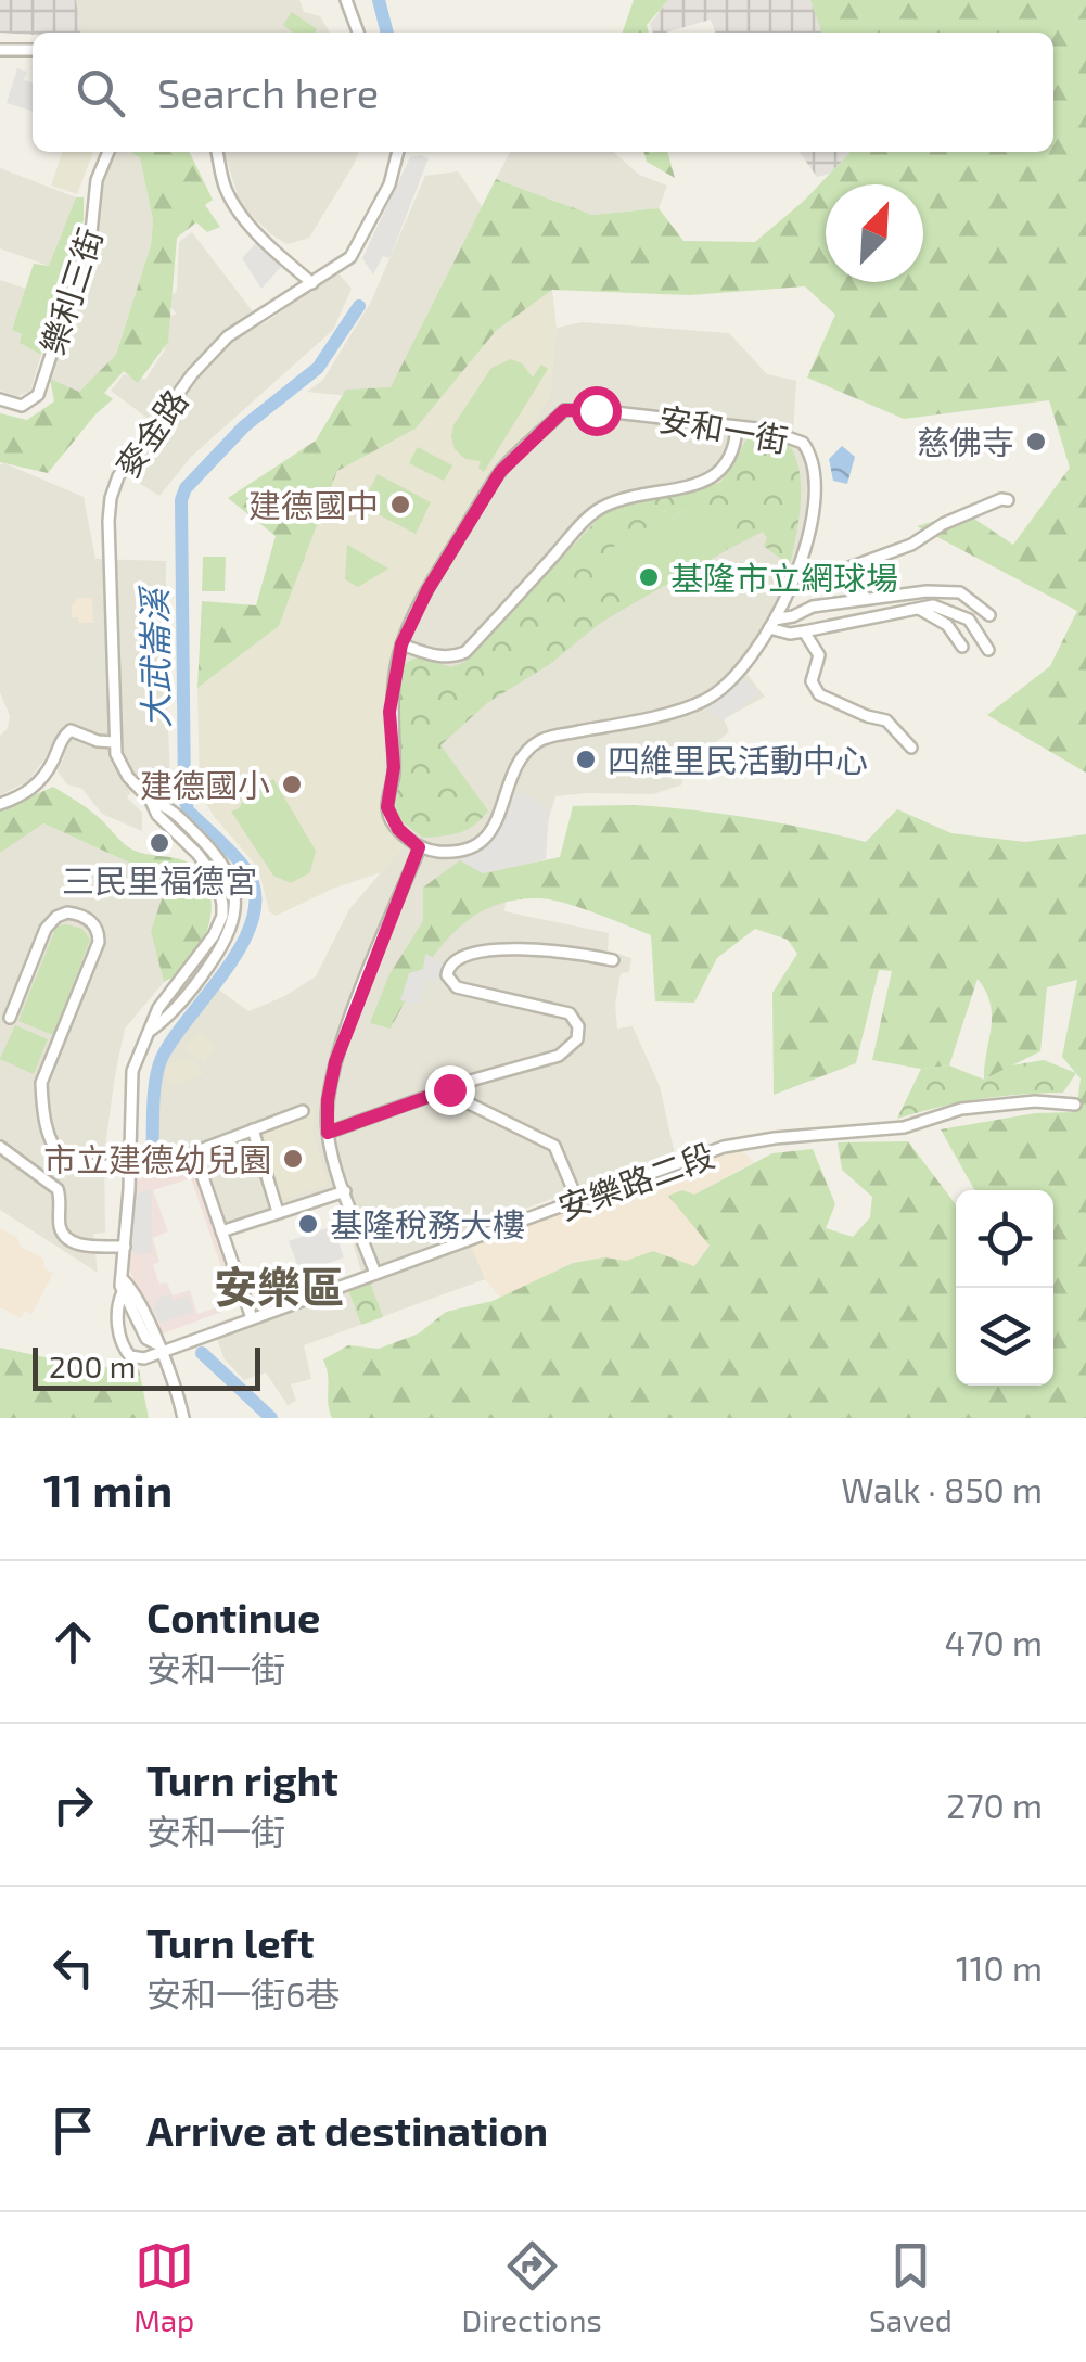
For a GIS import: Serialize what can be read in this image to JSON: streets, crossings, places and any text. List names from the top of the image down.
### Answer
{
  "streets": {
    "street": [
      "樂利三街",
      "安和一街",
      "麥金路",
      "安樂路二段"
    ]
  },
  "crossings": [
    ["麥金路", "安樂路二段"]
  ],
  "districts": ["安樂區"],
  "water": ["大武崙溪"],
  "places": [
    "慈佛寺",
    "建德國中",
    "基隆市立網球場",
    "四維里民活動中心",
    "建德國小",
    "三民里福德宮",
    "市立建德幼兒園",
    "基隆稅務大樓"
  ],
  "scale_bar": "200 m",
  "north": "top right",
  "page": {
    "search": "Search here",
    "scale": "200 m",
    "heading": ["11 min", "Walk · 850 m"],
    "list": [
      ["Continue", "安和一街", "470 m"],
      ["Turn right", "安和一街", "270 m"],
      ["Turn left", "安和一街6巷", "110 m"],
      "Arrive at destination"
    ],
    "nav": ["Map", "Directions", "Saved"]
  }
}
